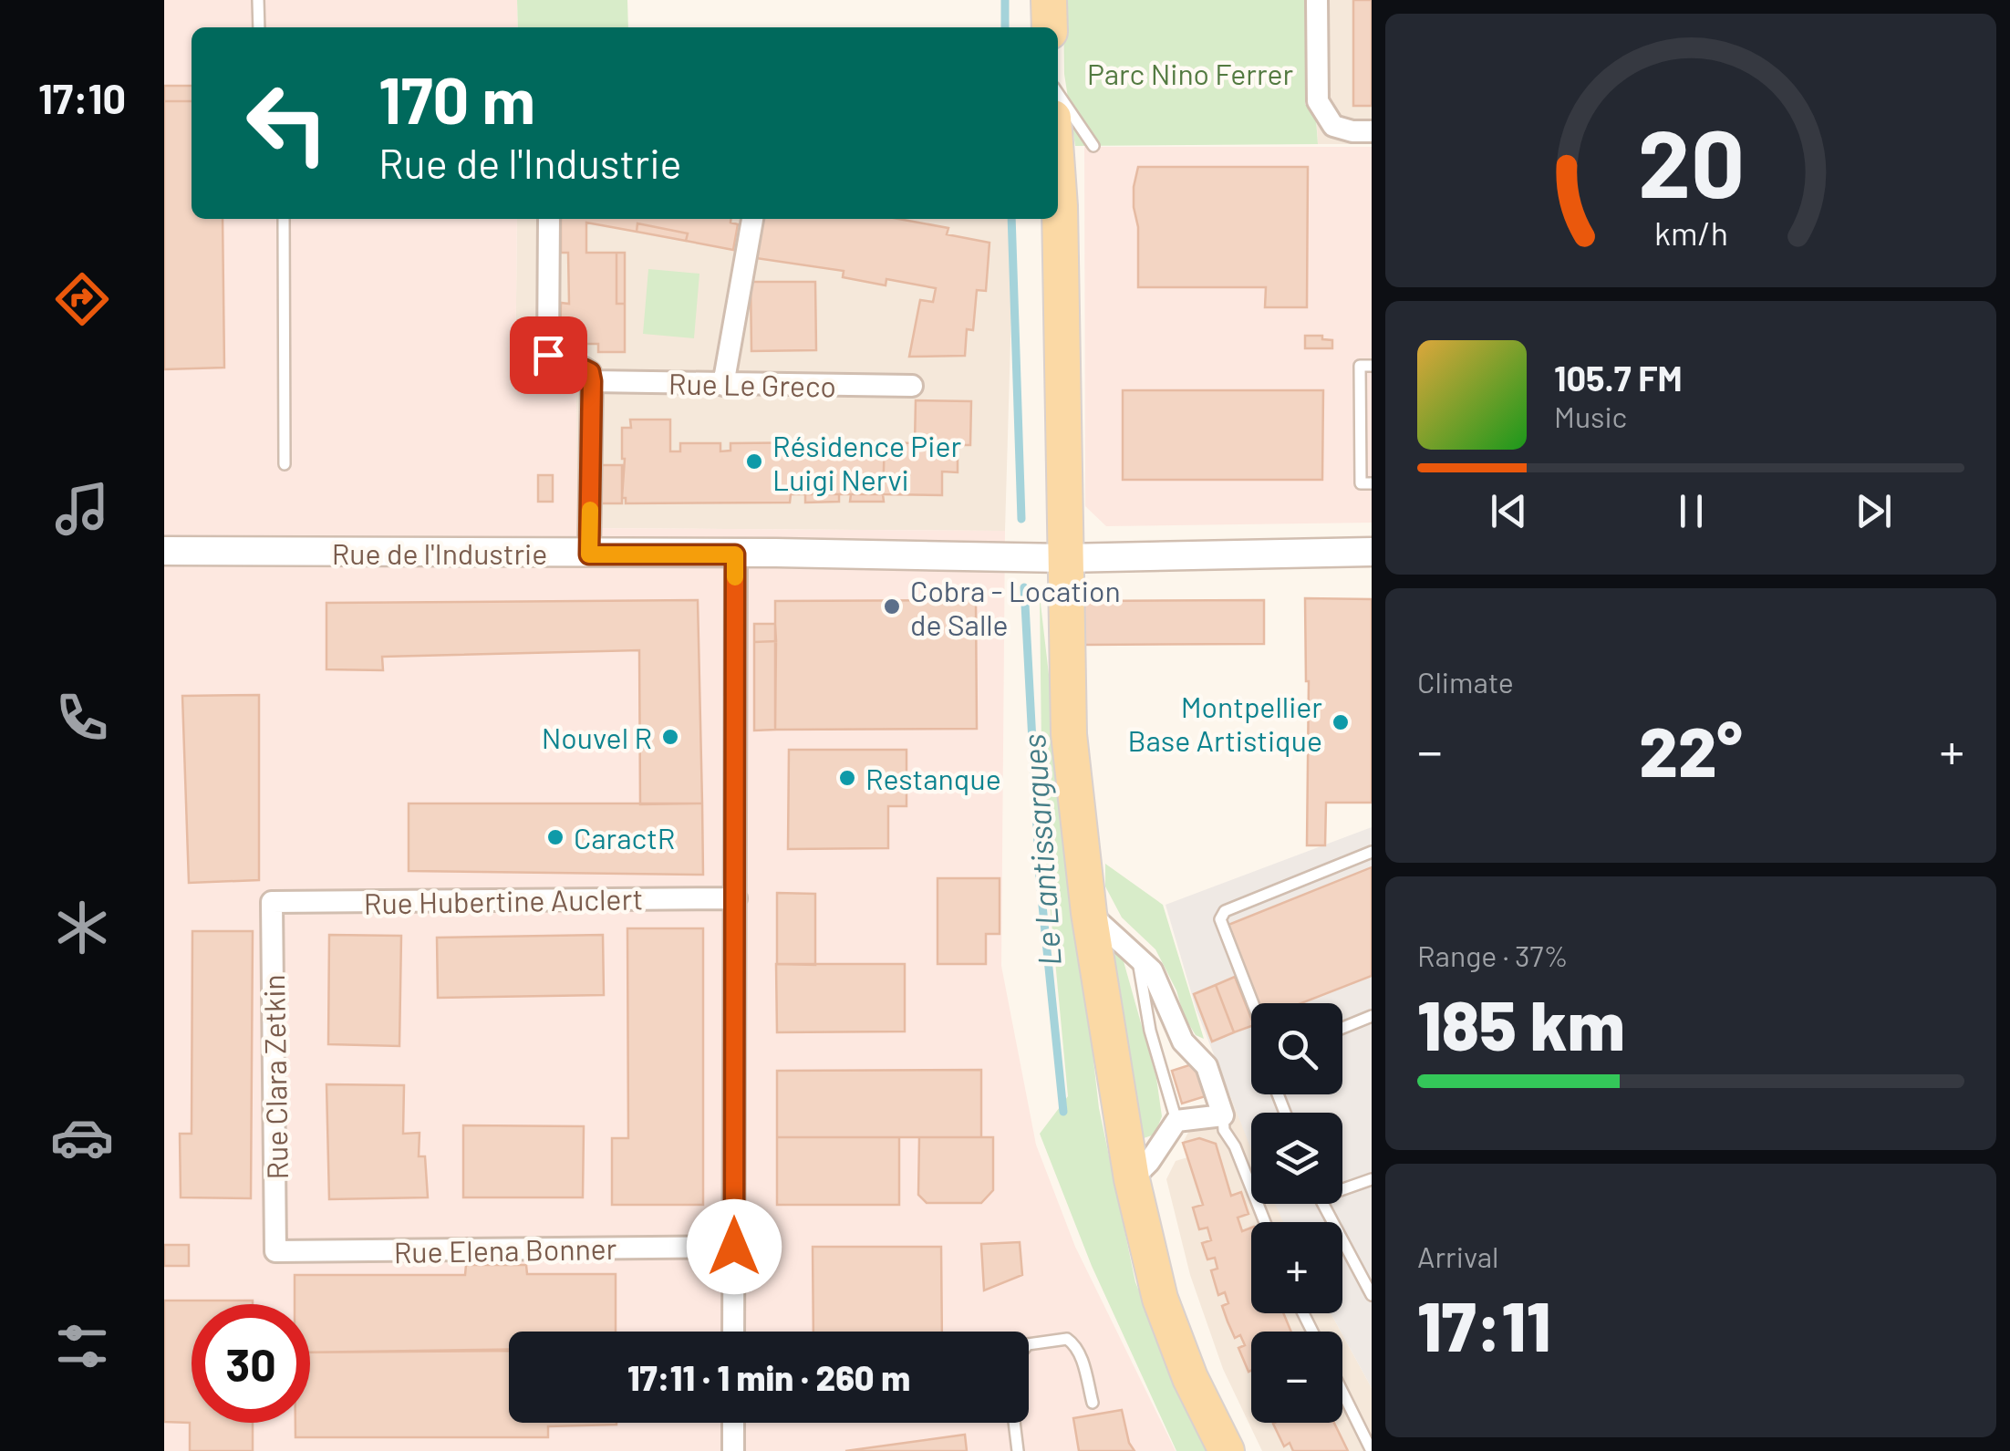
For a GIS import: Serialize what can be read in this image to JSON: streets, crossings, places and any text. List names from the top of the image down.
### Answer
{
  "streets": {
    "street": [
      "Rue Le Greco",
      "Rue de l'Industrie",
      "Rue Hubertine Auclert",
      "Rue Clara Zetkin",
      "Rue Elena Bonner"
    ]
  },
  "crossings": [
    ["Rue Hubertine Auclert", "Rue Clara Zetkin"],
    ["Rue Clara Zetkin", "Rue Elena Bonner"]
  ],
  "water": ["Le Lantissargues"],
  "parks": ["Parc Nino Ferrer"],
  "places": [
    "Résidence Pier Luigi Nervi",
    "Cobra - Location de Salle",
    "Montpellier Base Artistique",
    "Nouvel R",
    "Restanque",
    "CaractR"
  ],
  "page": {
    "tabs": "17:10",
    "turn": ["170 m", "Rue de l'Industrie"],
    "song": ["105.7 FM", "Music"],
    "tile": [
      "Climate",
      ["Range · 37%", "185 km"],
      ["Arrival", "17:11"]
    ],
    "heat": ["−", "22°", "+"],
    "map_buttons": ["+", "−"],
    "limit": "30",
    "trip": "17:11 · 1 min · 260 m",
    "gauge": ["20", "km/h"]
  }
}
